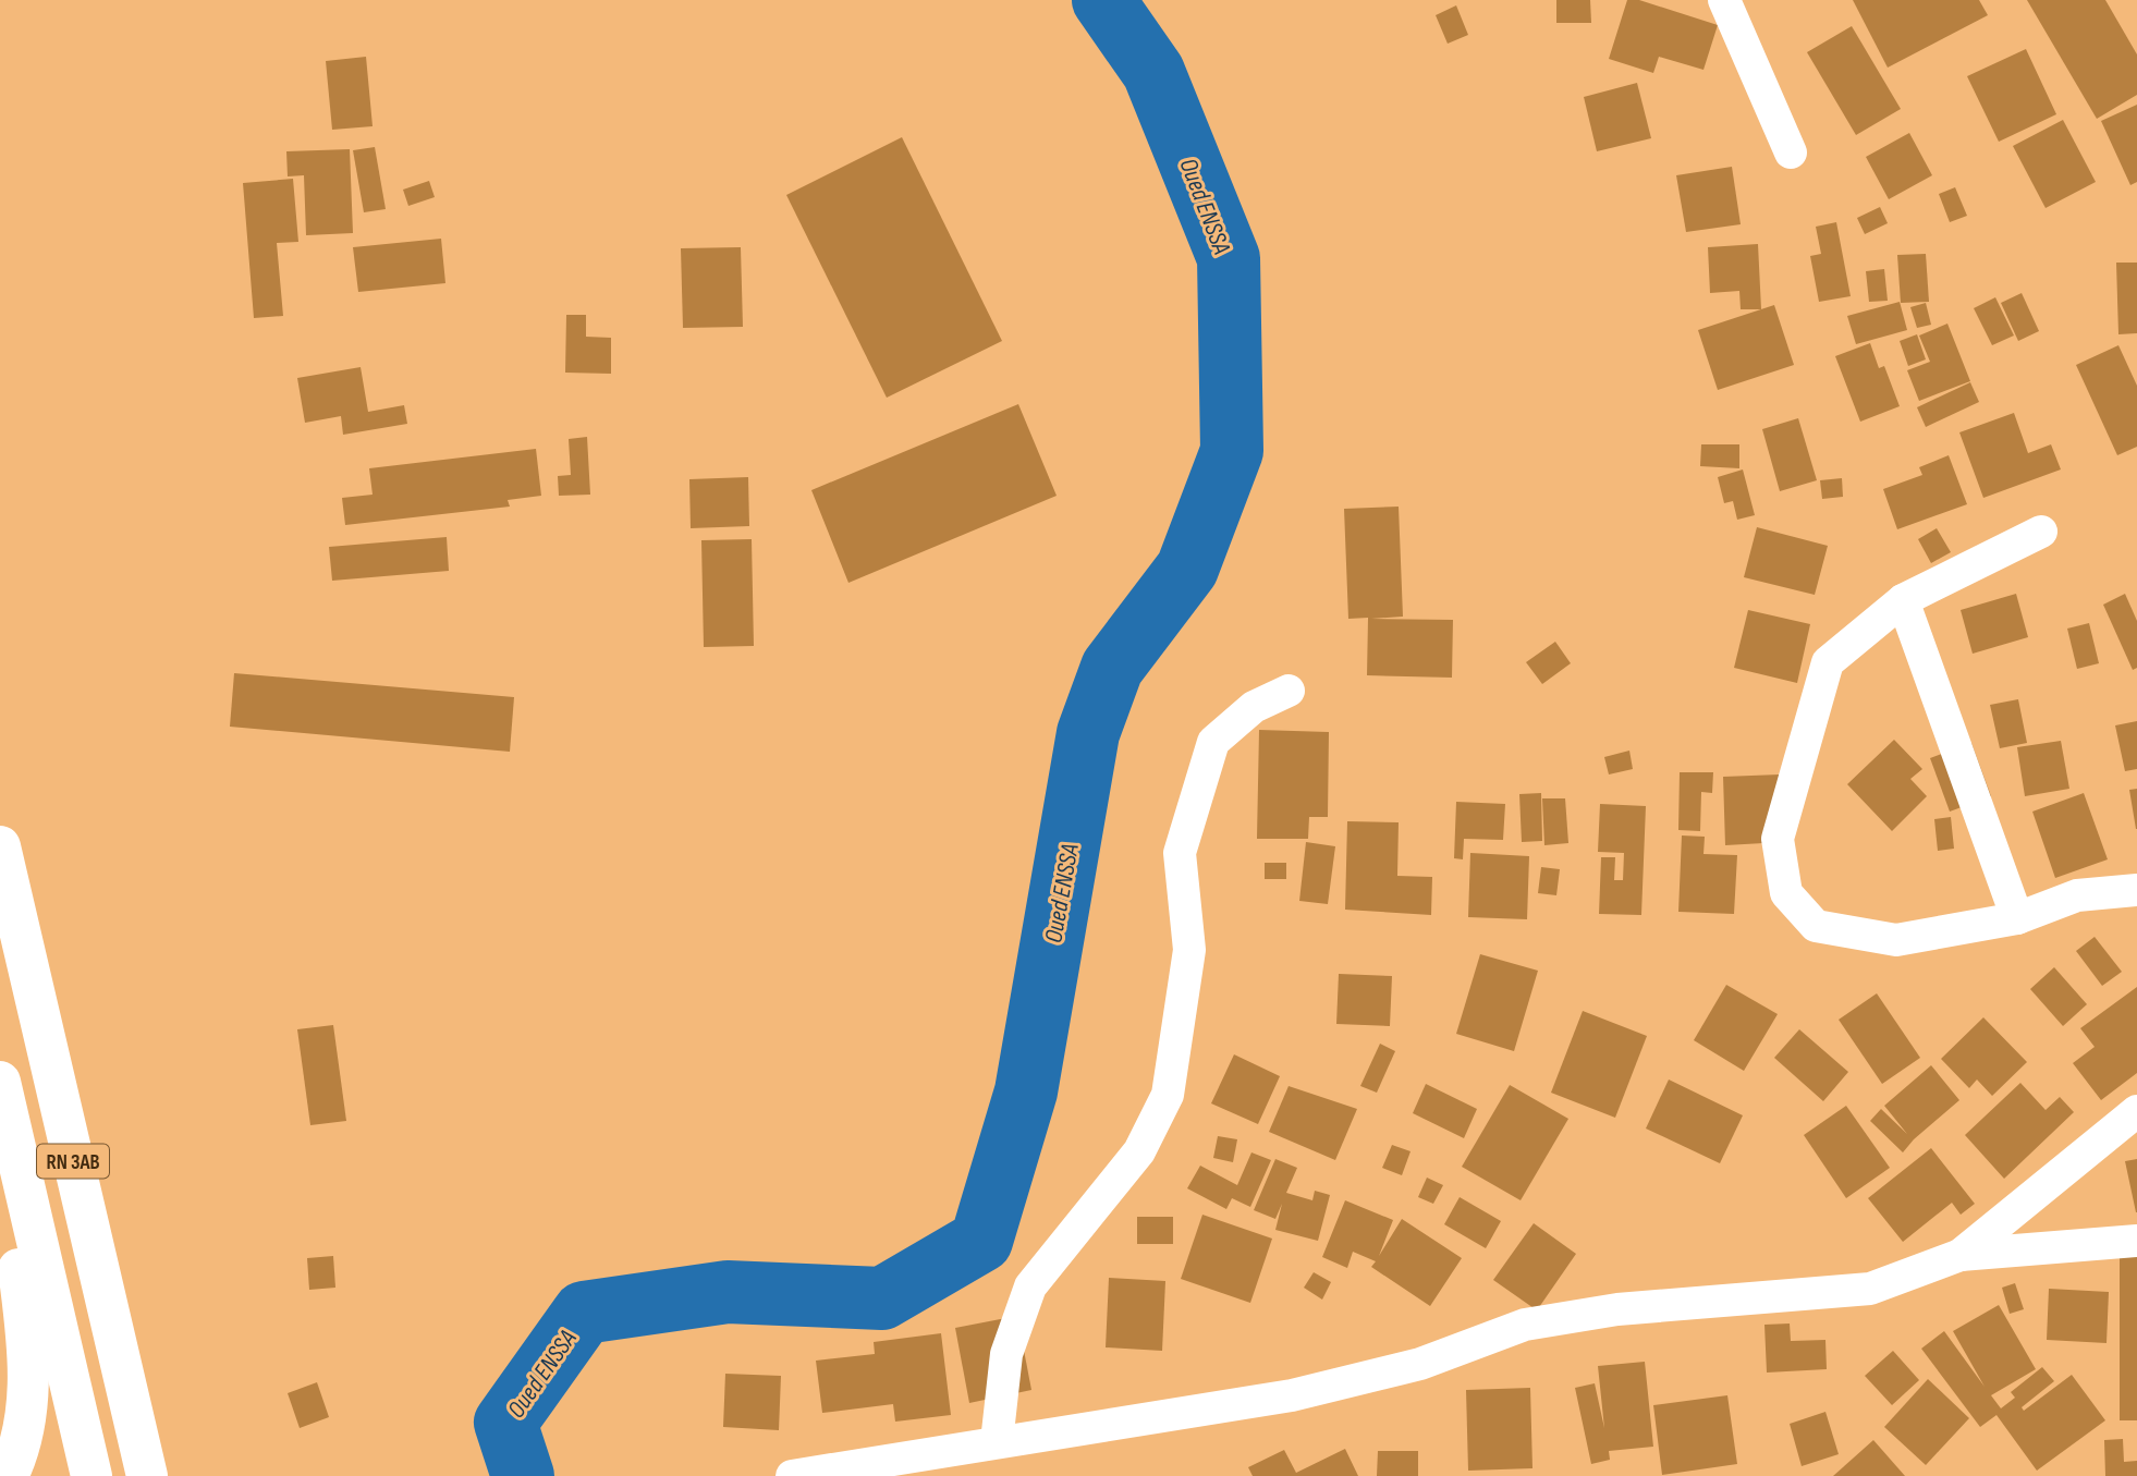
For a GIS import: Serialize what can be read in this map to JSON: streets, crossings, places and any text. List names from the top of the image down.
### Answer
{
  "streets": {
    "highway": ["RN 3AB"]
  },
  "water": ["Oued ENSSA"]
}
